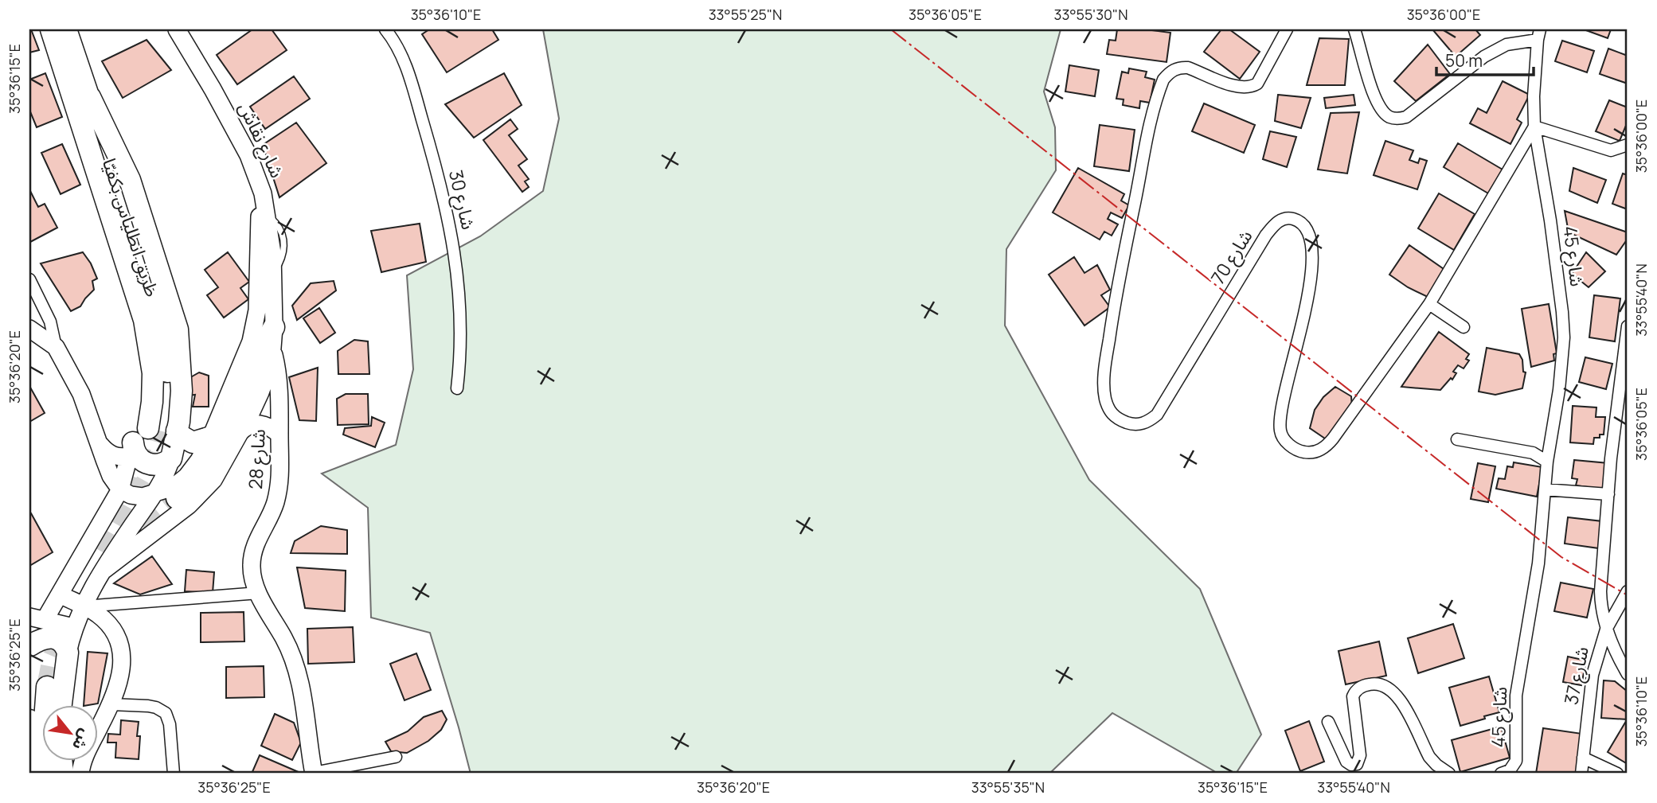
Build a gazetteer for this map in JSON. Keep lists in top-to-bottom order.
{
  "streets": {
    "highway": ["طريق انطلياس بكفيّا"],
    "street": [
      "شارع نقاش",
      "شارع 30",
      "شارع 45",
      "شارع 70",
      "شارع 28",
      "شارع 37"
    ]
  },
  "crossings": [
    ["شارع نقاش", "شارع 28"],
    ["شارع 45", "شارع 70"]
  ],
  "scale_bar": "50 m",
  "north": "bottom right",
  "coordinates": [
    "35°36'10\"E",
    "33°55'25\"N",
    "35°36'05\"E",
    "33°55'30\"N",
    "35°36'00\"E",
    "35°36'15\"E",
    "33°55'40\"N",
    "35°36'20\"E",
    "35°36'25\"E",
    "33°55'35\"N"
  ]
}
